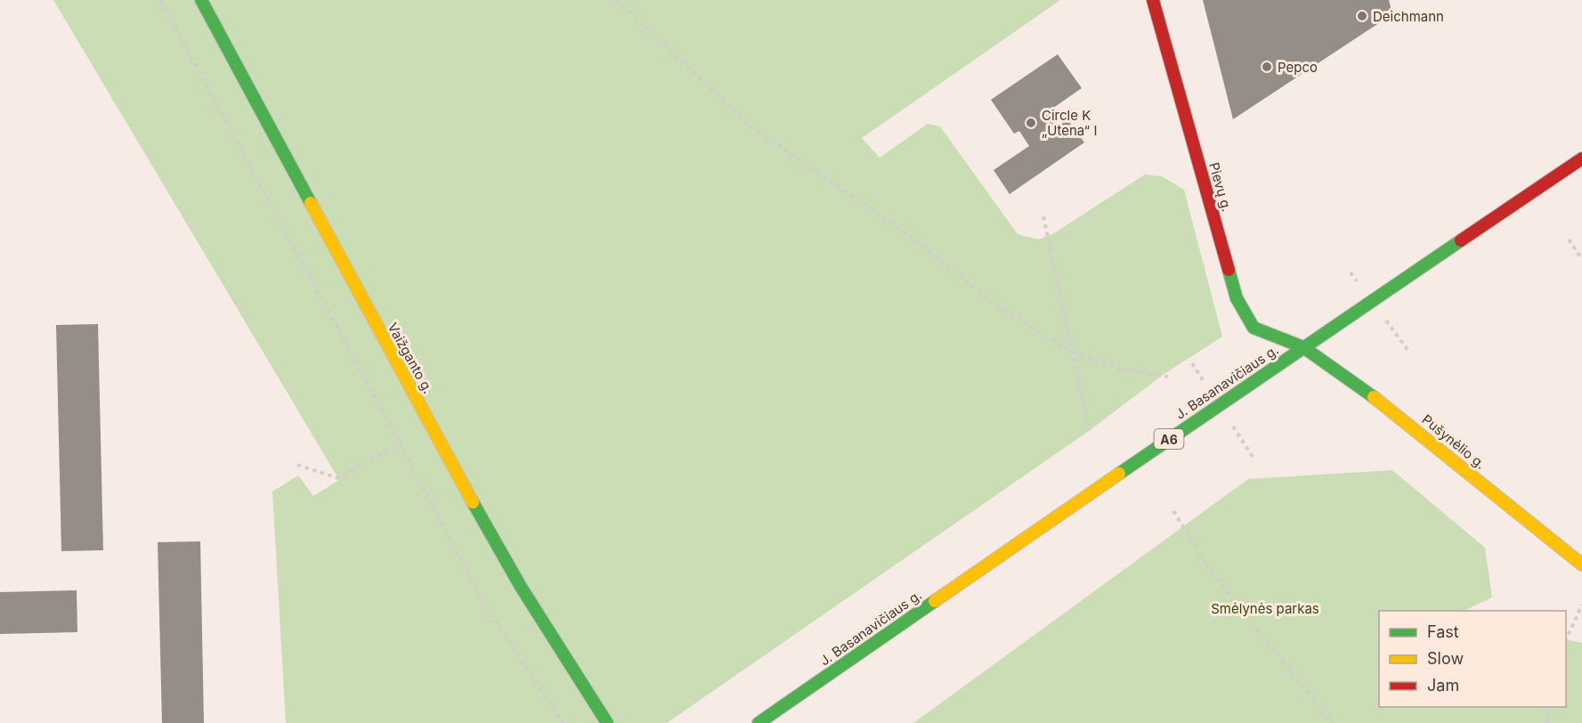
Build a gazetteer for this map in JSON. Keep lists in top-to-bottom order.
{
  "streets": {
    "main road": [
      "Pievų g.",
      "Vaižganto g.",
      "J. Basanavičiaus g.",
      "A6",
      "Pušynėlio g."
    ]
  },
  "crossings": [
    ["Pievų g.", "J. Basanavičiaus g."],
    ["Pievų g.", "Pušynėlio g."],
    ["J. Basanavičiaus g.", "Pušynėlio g."]
  ],
  "parks": ["Smėlynės parkas"],
  "places": ["Deichmann", "Pepco", "Circle K „Utena“ I"],
  "legend": ["Fast", "Slow", "Jam"]
}
